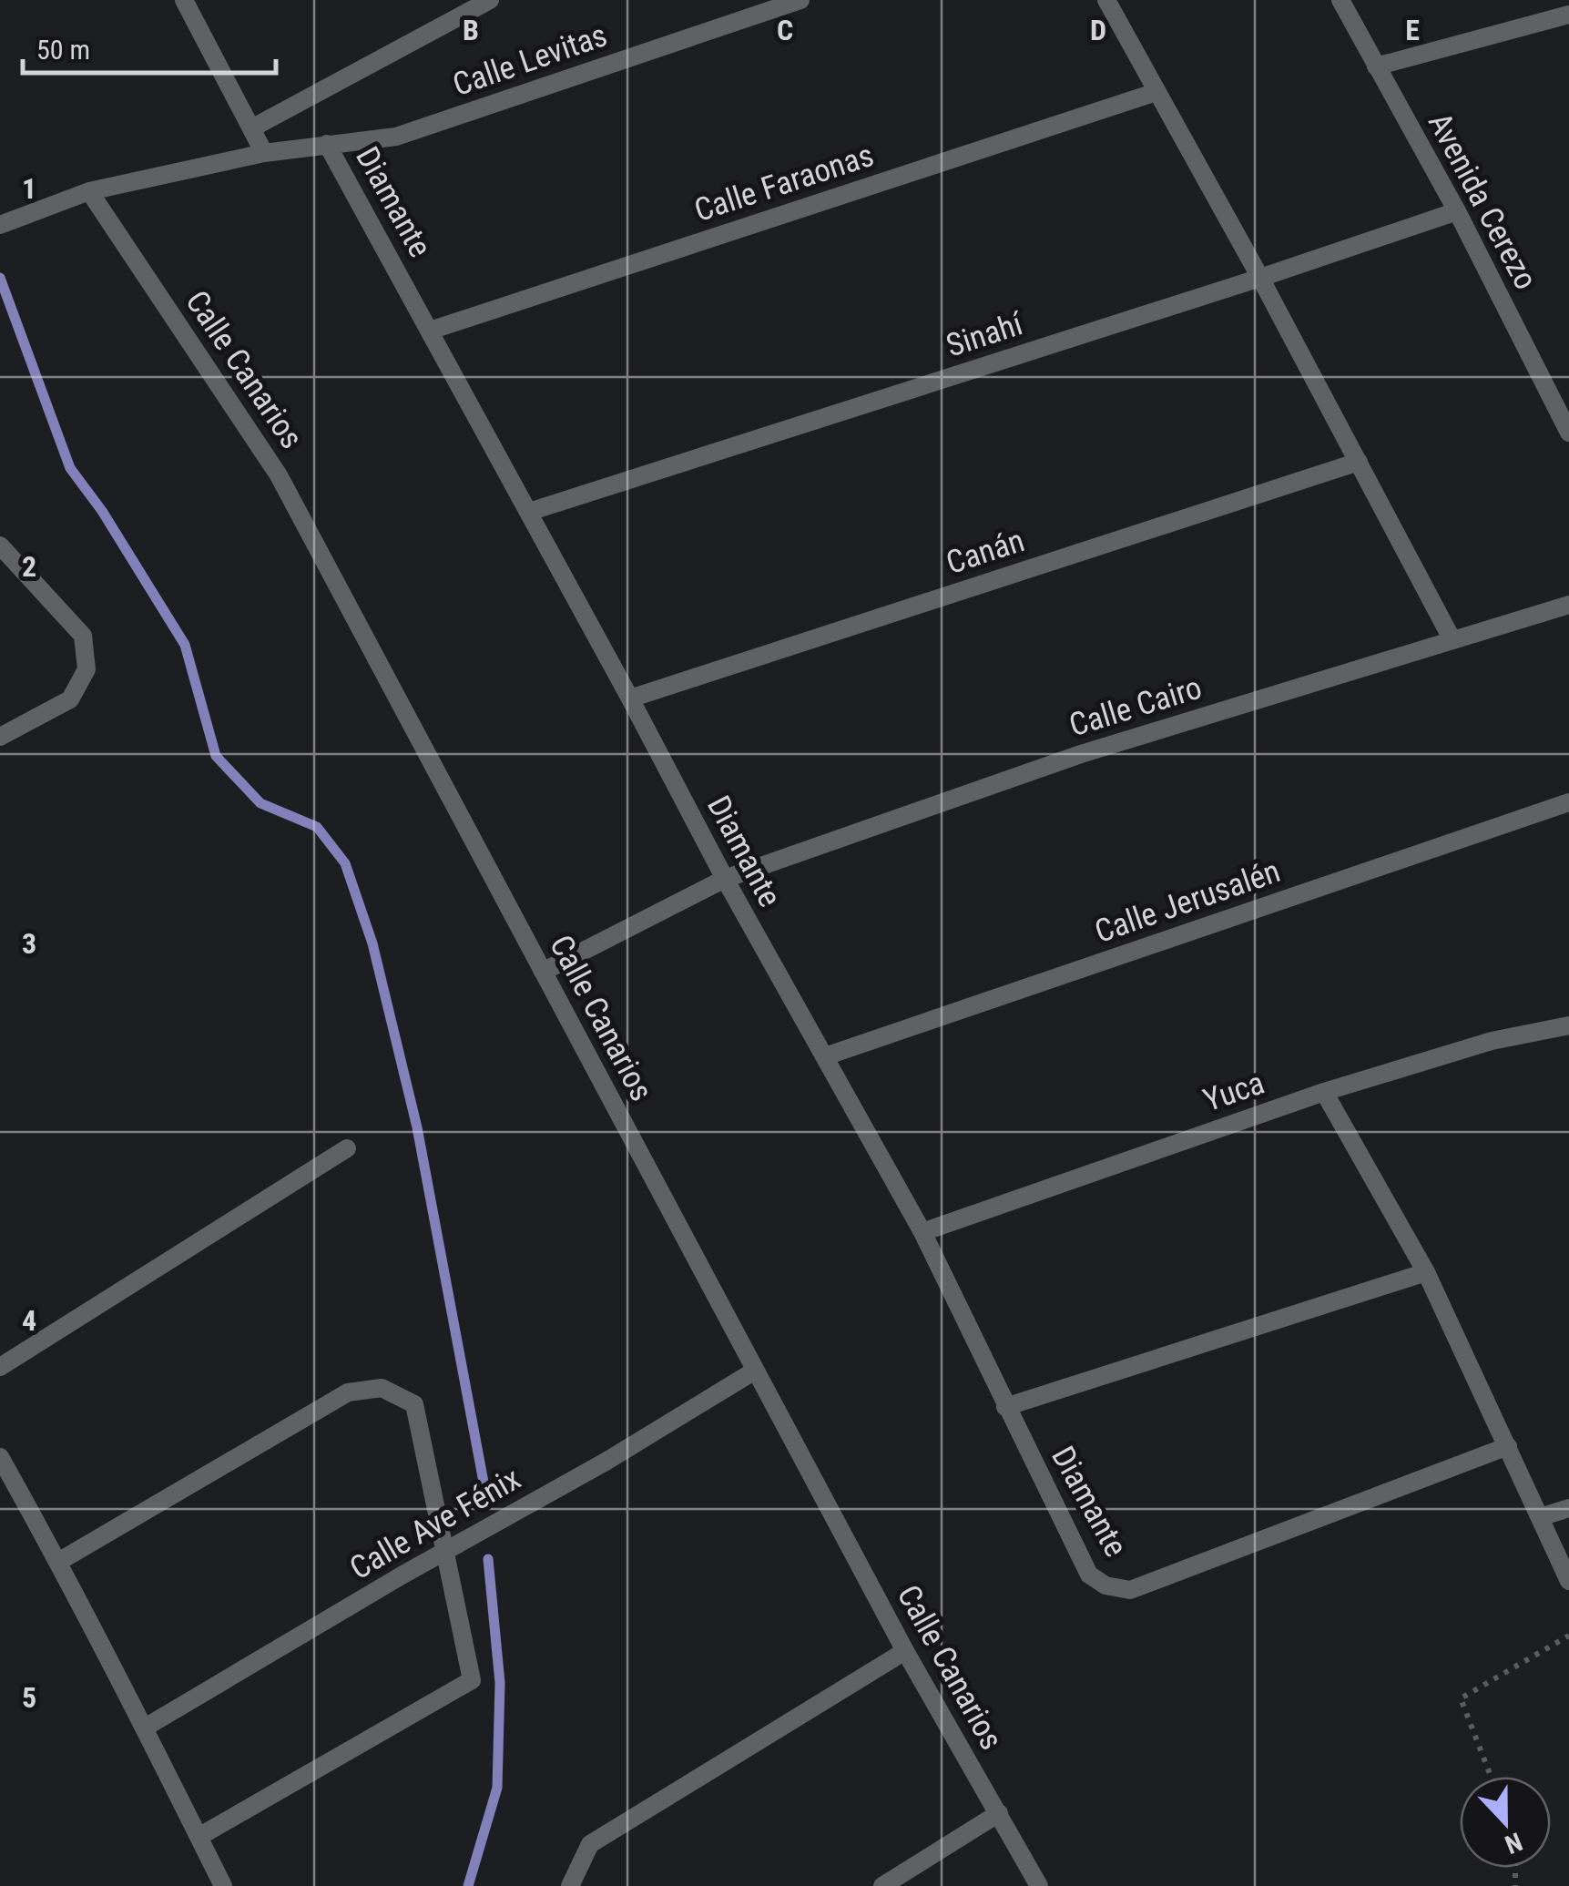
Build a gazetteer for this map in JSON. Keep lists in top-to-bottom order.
{
  "streets": {
    "street": [
      "Calle Levitas",
      "Calle Faraonas",
      "Avenida Cerezo",
      "Diamante",
      "Sinahí",
      "Calle Canarios",
      "Canán",
      "Calle Cairo",
      "Calle Jerusalén",
      "Yuca",
      "Calle Ave Fénix"
    ]
  },
  "crossings": [
    ["Calle Levitas", "Diamante"],
    ["Calle Levitas", "Calle Canarios"],
    ["Calle Faraonas", "Diamante"],
    ["Avenida Cerezo", "Sinahí"],
    ["Diamante", "Sinahí"],
    ["Diamante", "Canán"],
    ["Diamante", "Calle Cairo"],
    ["Diamante", "Calle Jerusalén"],
    ["Diamante", "Yuca"],
    ["Calle Canarios", "Calle Cairo"],
    ["Calle Canarios", "Calle Ave Fénix"]
  ],
  "scale_bar": "50 m",
  "north": "bottom",
  "grid": {
    "columns": [
      "B",
      "C",
      "D",
      "E"
    ],
    "rows": [
      "1",
      "2",
      "3",
      "4",
      "5"
    ]
  }
}
